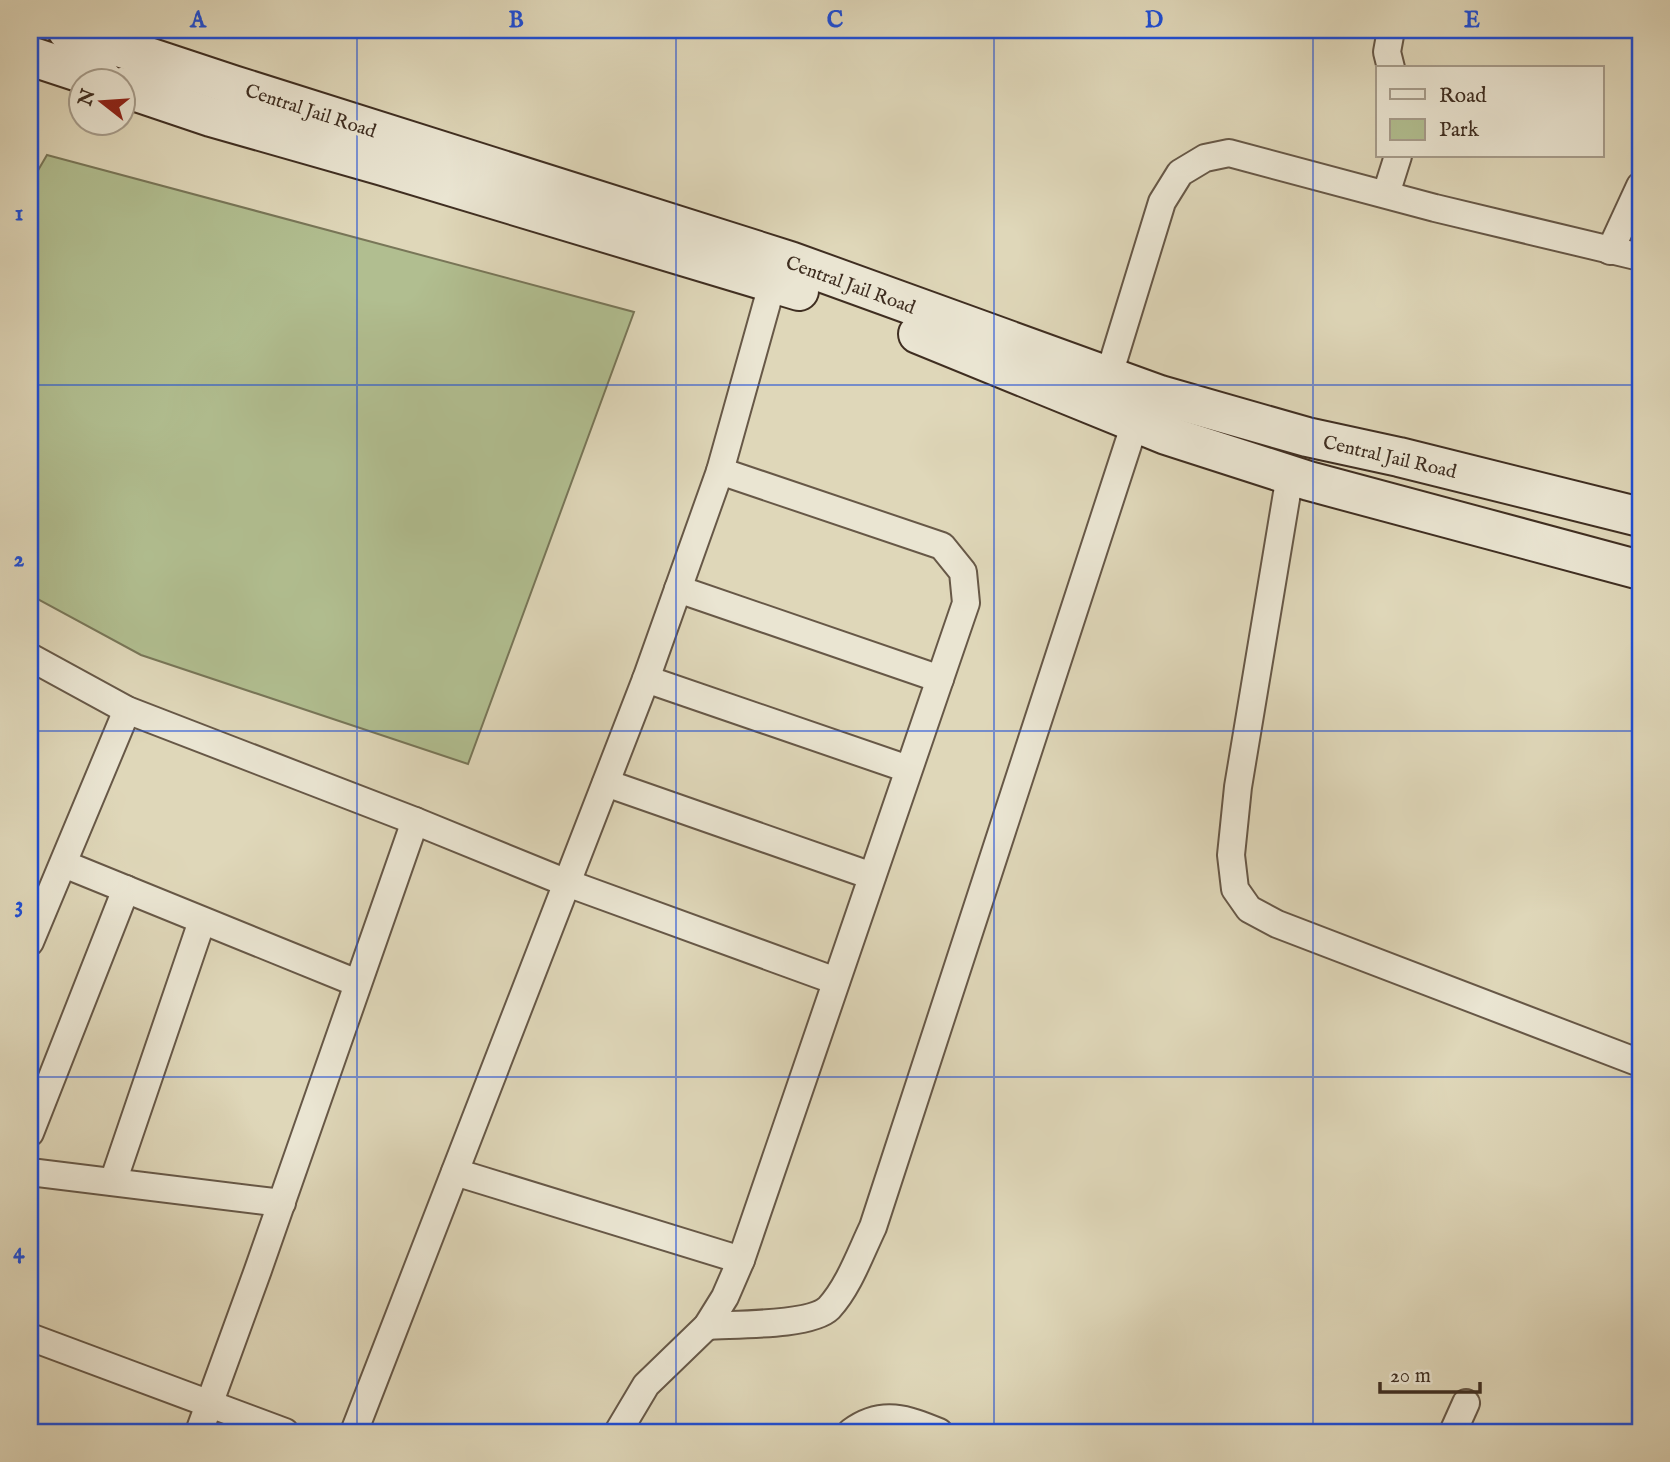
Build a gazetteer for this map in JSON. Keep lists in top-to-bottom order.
{
  "streets": {
    "street": ["Central Jail Road"]
  },
  "legend": ["Road", "Park"],
  "scale_bar": "20 m",
  "north": "left",
  "grid": {
    "columns": [
      "A",
      "B",
      "C",
      "D",
      "E"
    ],
    "rows": [
      "1",
      "2",
      "3",
      "4"
    ]
  }
}
